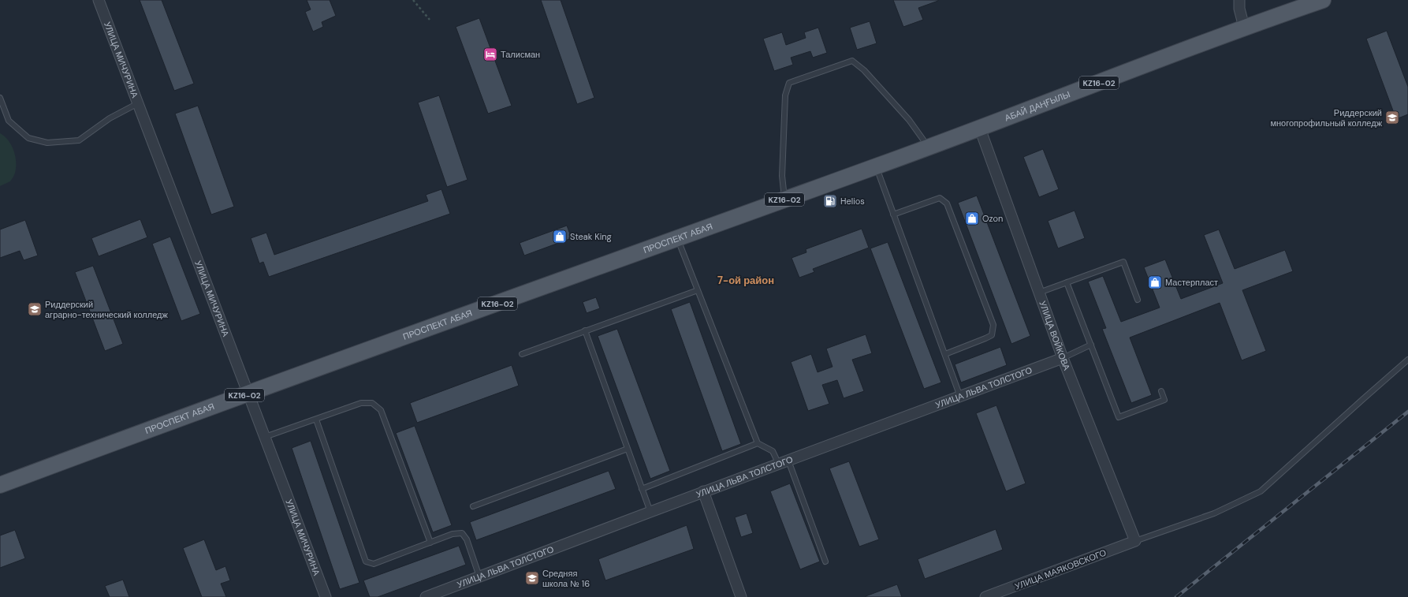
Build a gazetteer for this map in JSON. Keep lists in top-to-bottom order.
{
  "streets": {
    "main road": ["KZ16-02", "АБАЙ ДАҢҒЫЛЫ", "ПРОСПЕКТ АБАЯ"],
    "street": [
      "УЛИЦА МИЧУРИНА",
      "УЛИЦА ВОЙКОВА",
      "УЛИЦА ЛЬВА ТОЛСТОГО",
      "УЛИЦА МАЯКОВСКОГО"
    ]
  },
  "crossings": [
    ["УЛИЦА МИЧУРИНА", "ПРОСПЕКТ АБАЯ"],
    ["АБАЙ ДАҢҒЫЛЫ", "ПРОСПЕКТ АБАЯ"],
    ["АБАЙ ДАҢҒЫЛЫ", "УЛИЦА ВОЙКОВА"],
    ["УЛИЦА ВОЙКОВА", "УЛИЦА ЛЬВА ТОЛСТОГО"],
    ["УЛИЦА ВОЙКОВА", "УЛИЦА МАЯКОВСКОГО"]
  ],
  "districts": ["7-ой район"],
  "places": {
    "hotel": ["Талисман"],
    "school or university": ["Риддерский многопрофильный колледж", "Риддерский аграрно-технический колледж", "Средняя школа № 16"],
    "fuel station": ["Helios"],
    "shop": ["Ozon", "Steak King", "Мастерпласт"]
  }
}
